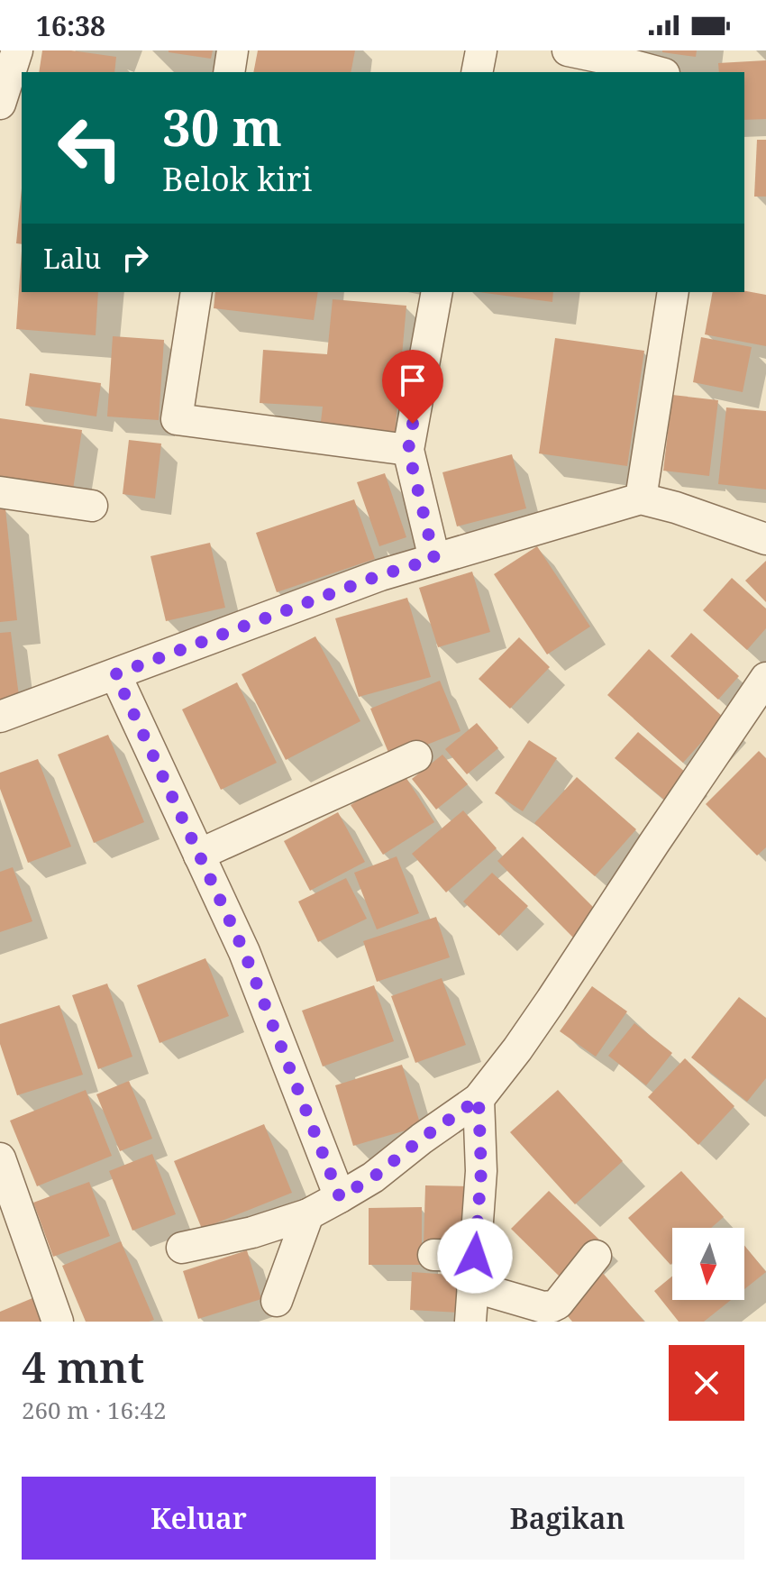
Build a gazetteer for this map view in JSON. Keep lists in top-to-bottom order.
{
  "north": "bottom",
  "page": {
    "status": "16:38",
    "turn": ["30 m", "Belok kiri"],
    "then": "Lalu",
    "heading": ["4 mnt", "260 m · 16:42"],
    "buttons": ["Keluar", "Bagikan"]
  }
}
